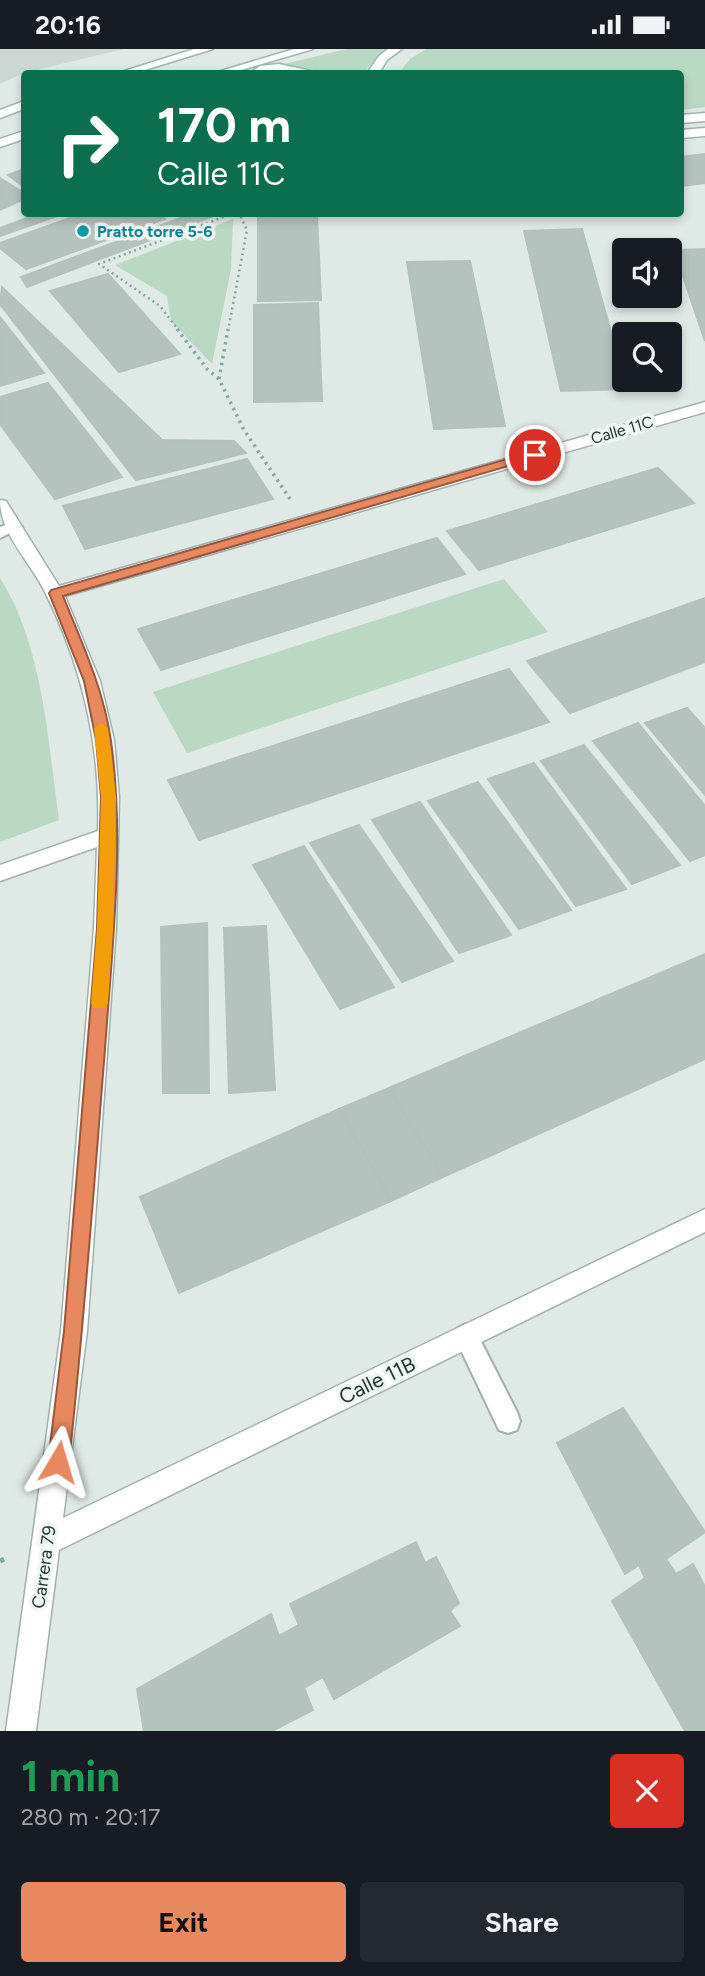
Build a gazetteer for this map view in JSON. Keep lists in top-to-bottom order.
{
  "streets": {
    "street": ["Calle 11C", "Calle 11B", "Carrera 79"]
  },
  "crossings": [
    ["Calle 11C", "Carrera 79"],
    ["Calle 11B", "Carrera 79"]
  ],
  "places": ["Pratto torre 5-6"],
  "page": {
    "status": "20:16",
    "turn": ["170 m", "Calle 11C"],
    "heading": ["1 min", "280 m · 20:17"],
    "buttons": ["Exit", "Share"]
  }
}
